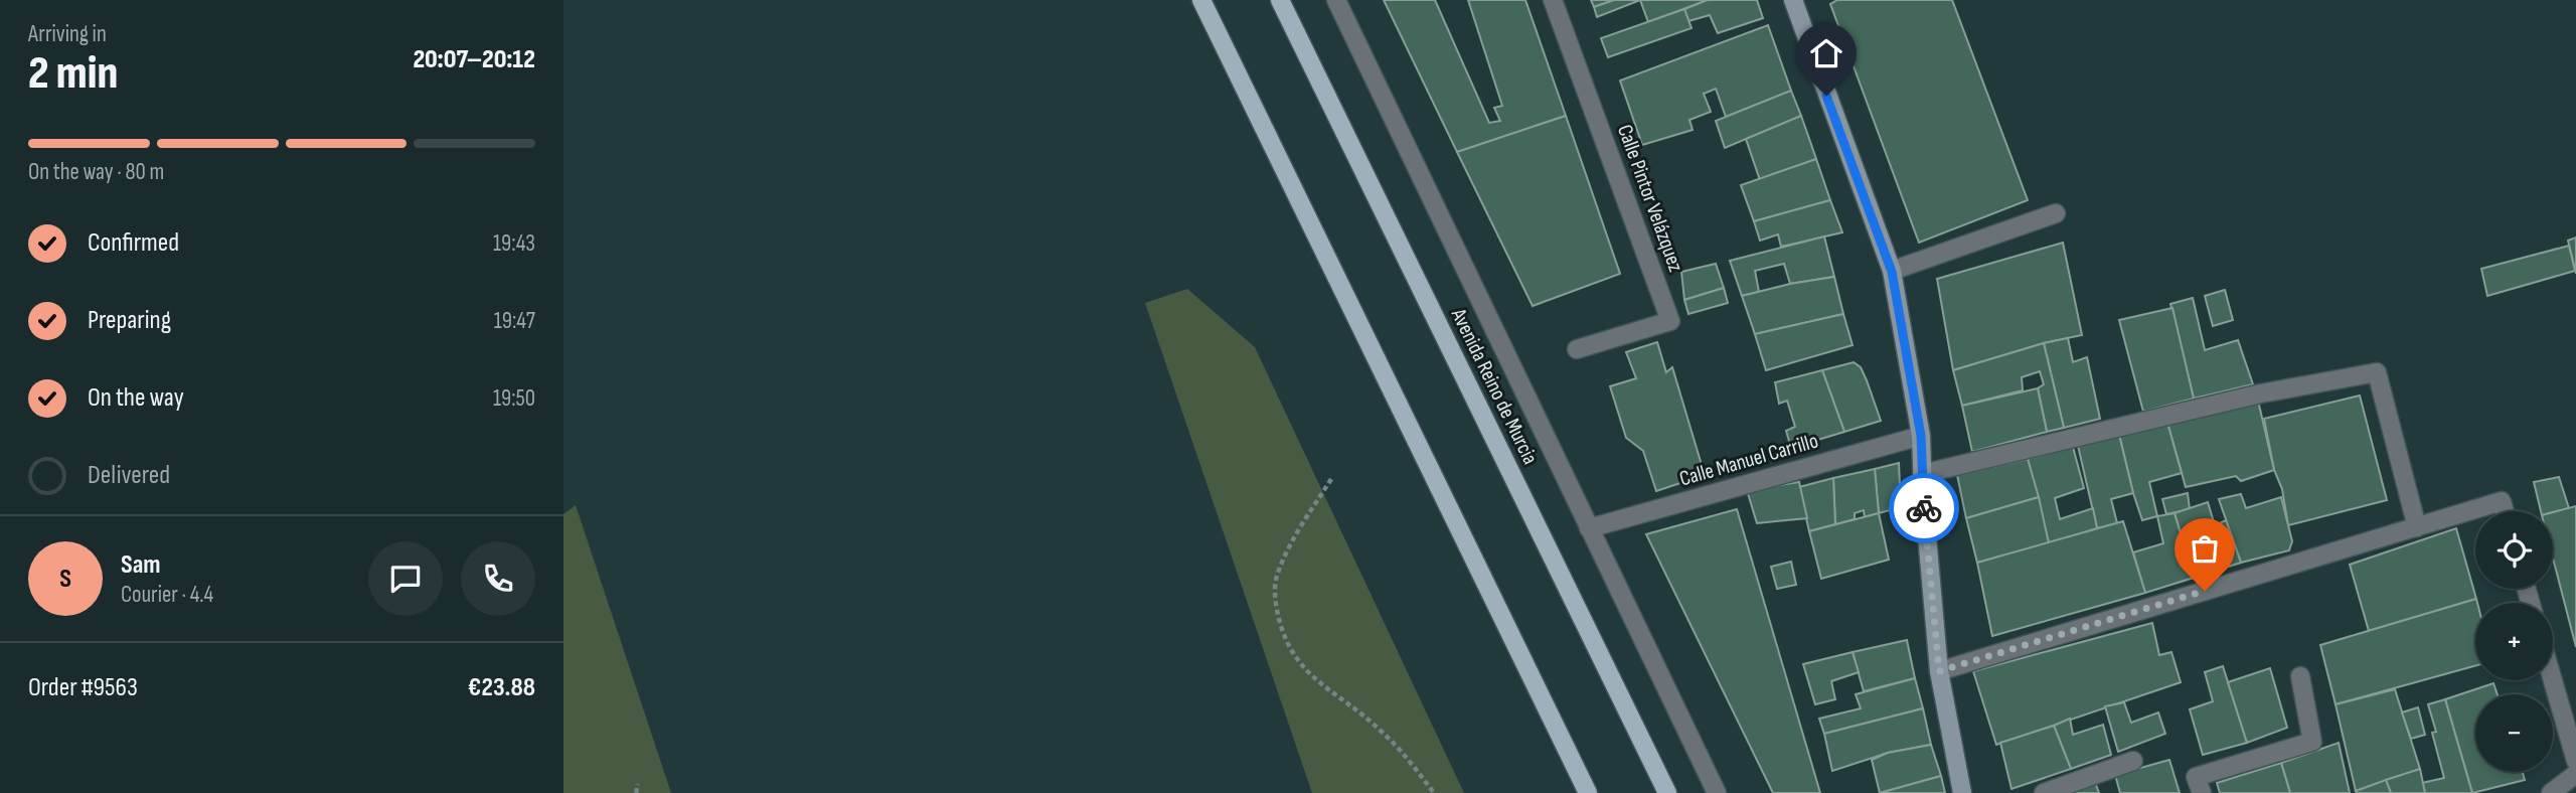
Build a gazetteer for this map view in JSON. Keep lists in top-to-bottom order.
{
  "streets": {
    "main road": ["Avenida Reino de Murcia"],
    "street": ["Calle Pintor Velázquez", "Calle Manuel Carrillo"]
  },
  "page": {
    "heading": ["2 min", "Arriving in", "20:07–20:12"],
    "panel": [
      "Sam",
      "Courier · 4.4",
      "Order #9563",
      "€23.88"
    ],
    "bar": "On the way · 80 m",
    "list": [
      ["Confirmed", "19:43"],
      ["Preparing", "19:47"],
      ["On the way", "19:50"],
      "Delivered"
    ],
    "map_buttons": ["+", "−"],
    "round": "S"
  }
}
